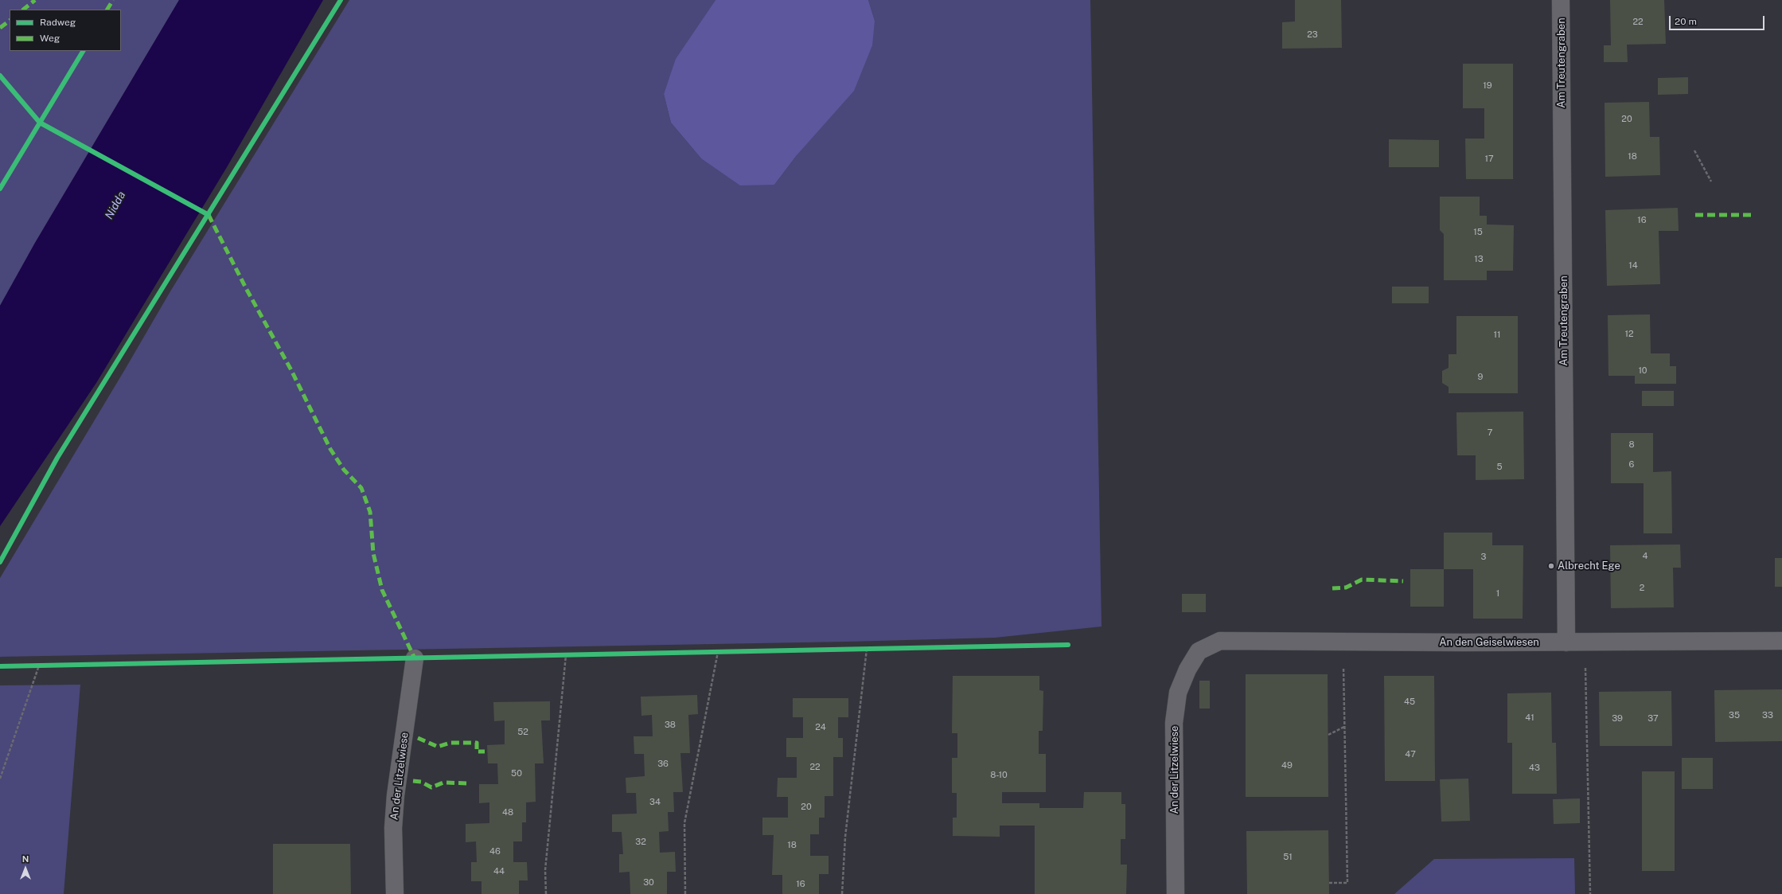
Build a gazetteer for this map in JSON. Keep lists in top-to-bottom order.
{
  "streets": {
    "street": ["Am Treutengraben", "An den Geiselwiesen", "An der Litzelwiese"]
  },
  "crossings": [
    ["Am Treutengraben", "An den Geiselwiesen"],
    ["An den Geiselwiesen", "An der Litzelwiese"]
  ],
  "water": ["Nidda"],
  "places": ["Albrecht Ege"],
  "house_numbers": [
    "22",
    "23",
    "19",
    "20",
    "18",
    "17",
    "16",
    "15",
    "13",
    "14",
    "12",
    "11",
    "10",
    "9",
    "7",
    "8",
    "6",
    "5",
    "4",
    "3",
    "2",
    "1",
    "45",
    "35",
    "33",
    "41",
    "39",
    "37",
    "38",
    "24",
    "52",
    "47",
    "36",
    "49",
    "22",
    "43",
    "50",
    "8-10",
    "34",
    "20",
    "48",
    "32",
    "18",
    "46",
    "51",
    "44",
    "30",
    "16"
  ],
  "legend": ["Radweg", "Weg"],
  "scale_bar": "20 m",
  "north": "top"
}
